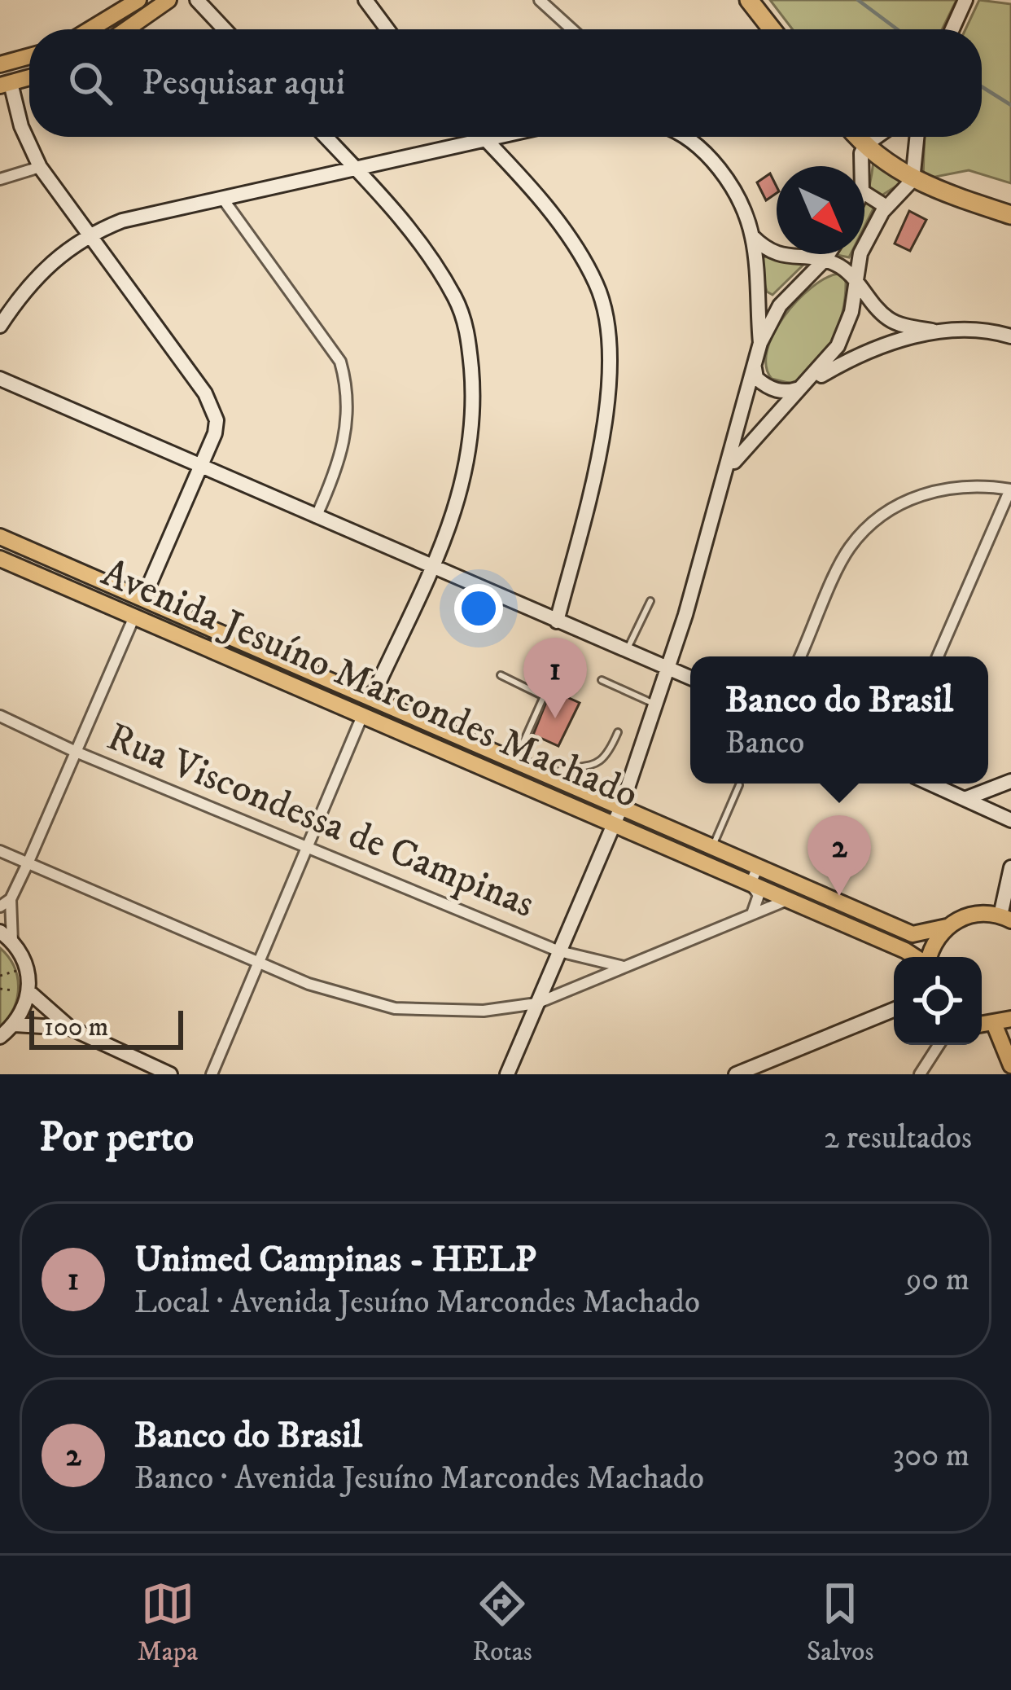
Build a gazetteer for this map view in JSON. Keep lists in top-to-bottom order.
{
  "streets": {
    "main road": ["Avenida Jesuíno Marcondes Machado"],
    "street": ["Rua Viscondessa de Campinas"]
  },
  "scale_bar": "100 m",
  "north": "bottom right",
  "page": {
    "search": "Pesquisar aqui",
    "pins": ["1", "2"],
    "popup": ["Banco do Brasil", "Banco"],
    "scale": "100 m",
    "heading": ["Por perto", "2 resultados"],
    "list": [
      {
        "mark": "1",
        "name": "Unimed Campinas - HELP",
        "note": "Local · Avenida Jesuíno Marcondes Machado",
        "value": "90 m"
      },
      {
        "mark": "2",
        "name": "Banco do Brasil",
        "note": "Banco · Avenida Jesuíno Marcondes Machado",
        "value": "300 m"
      }
    ],
    "nav": ["Mapa", "Rotas", "Salvos"]
  }
}
